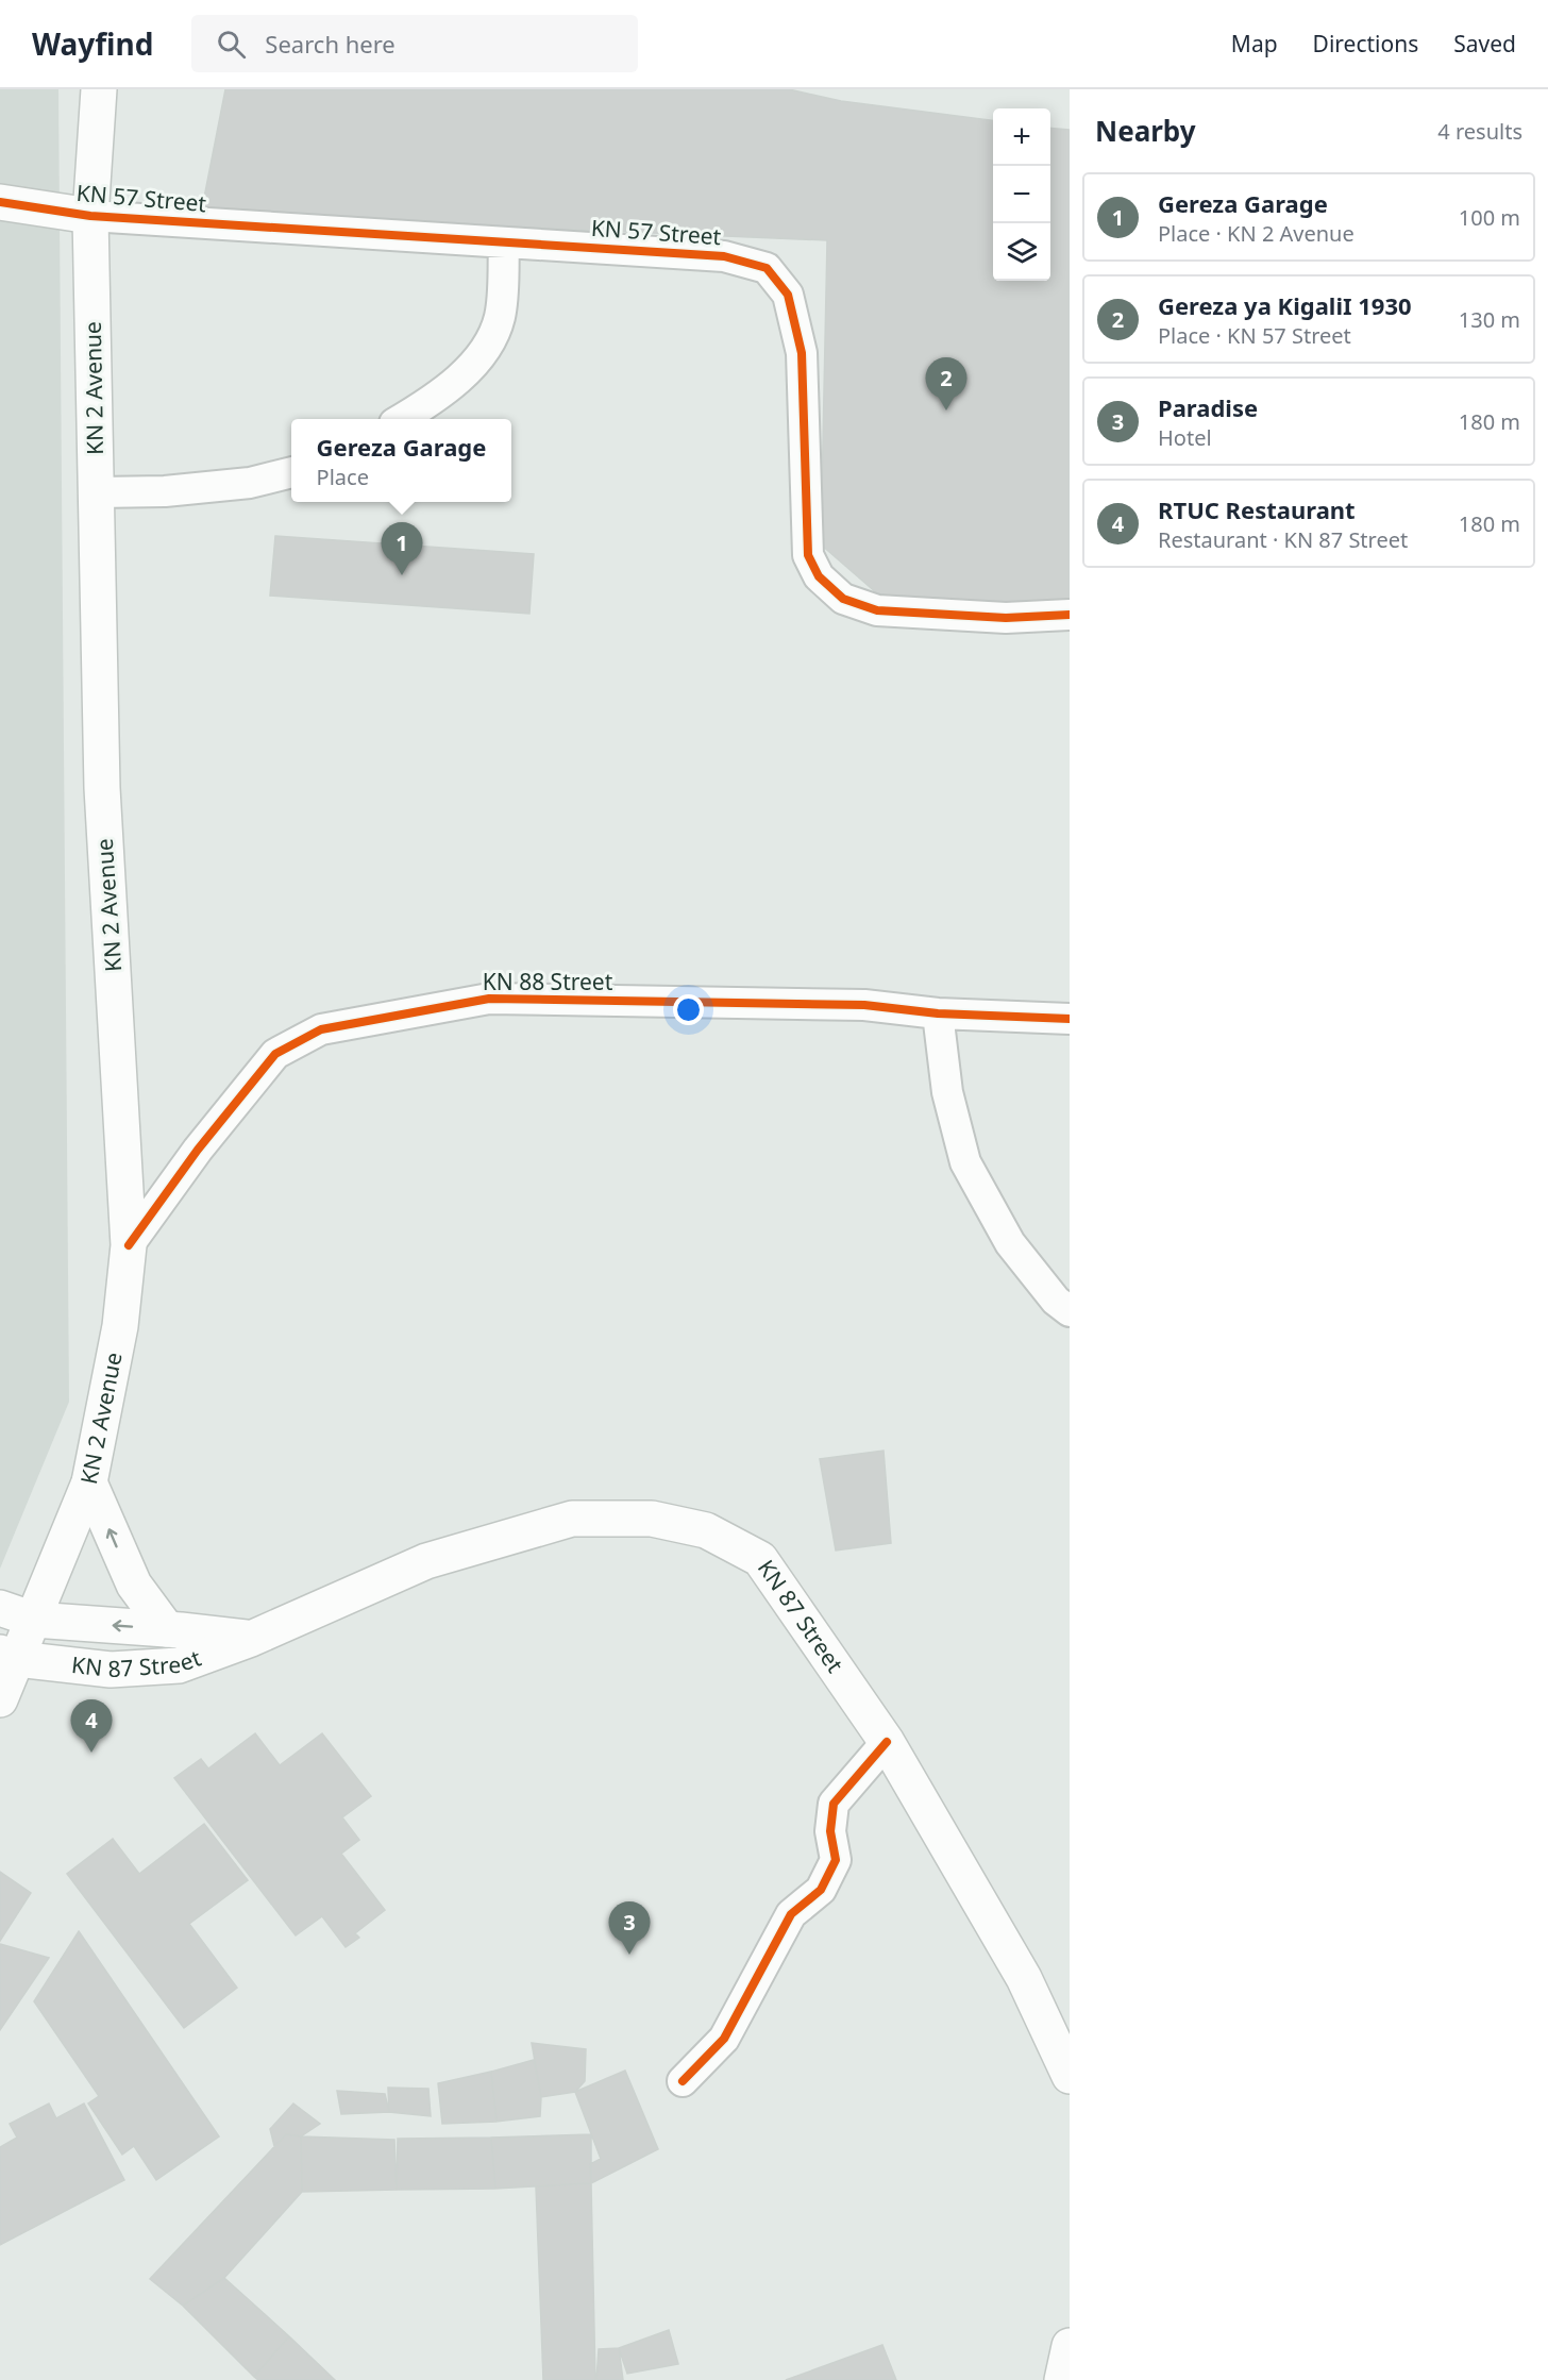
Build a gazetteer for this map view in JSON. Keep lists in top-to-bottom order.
{
  "streets": {
    "main road": ["KN 57 Street", "KN 2 Avenue", "KN 87 Street"],
    "street": ["KN 88 Street"]
  },
  "crossings": [
    ["KN 57 Street", "KN 2 Avenue"],
    ["KN 2 Avenue", "KN 88 Street"],
    ["KN 2 Avenue", "KN 87 Street"]
  ],
  "page": {
    "header": "Wayfind",
    "search": "Search here",
    "nav": ["Map", "Directions", "Saved"],
    "heading": ["Nearby", "4 results"],
    "map_buttons": ["+", "−"],
    "list": [
      {
        "mark": "1",
        "name": "Gereza Garage",
        "note": "Place · KN 2 Avenue",
        "value": "100 m"
      },
      {
        "mark": "2",
        "name": "Gereza ya KigaliI 1930",
        "note": "Place · KN 57 Street",
        "value": "130 m"
      },
      {
        "mark": "3",
        "name": "Paradise",
        "note": "Hotel",
        "value": "180 m"
      },
      {
        "mark": "4",
        "name": "RTUC Restaurant",
        "note": "Restaurant · KN 87 Street",
        "value": "180 m"
      }
    ],
    "pins": [
      "2",
      "1",
      "4",
      "3"
    ],
    "popup": ["Gereza Garage", "Place"]
  }
}
